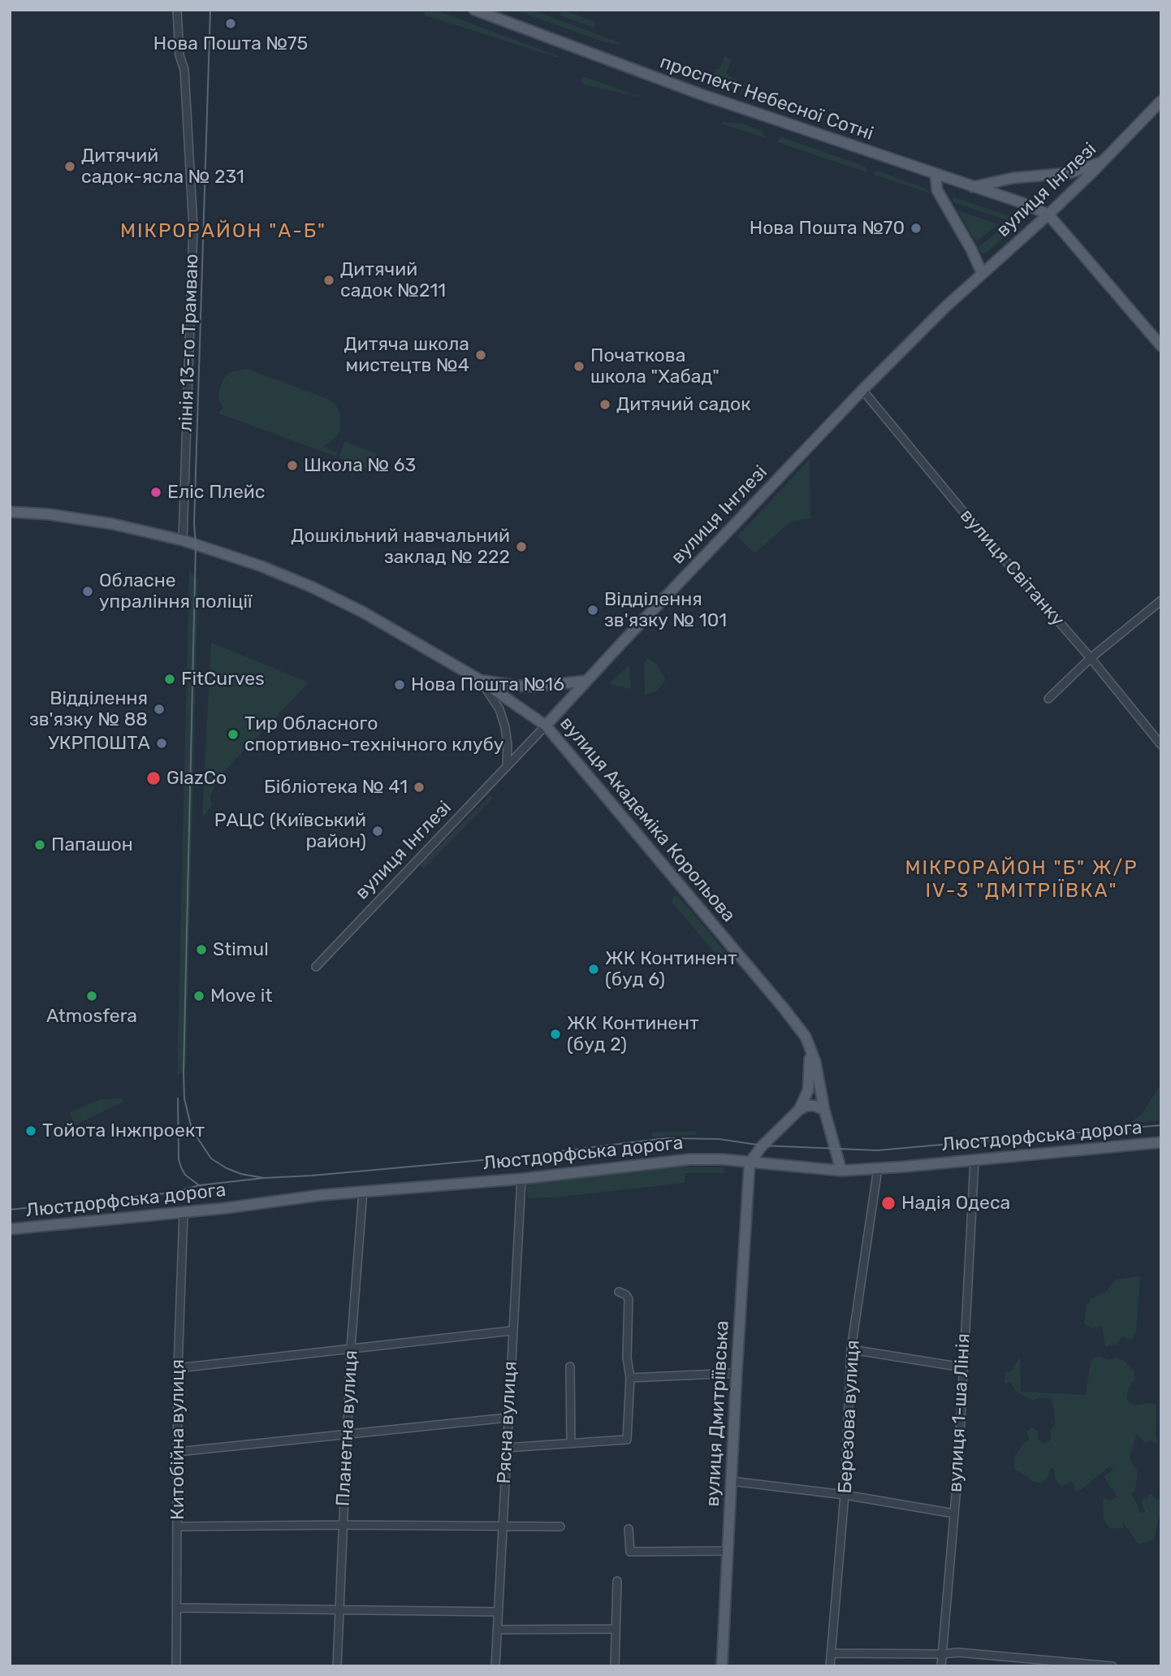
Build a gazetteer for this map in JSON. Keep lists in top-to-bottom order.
{
  "streets": {
    "main road": [
      "проспект Небесної Сотні",
      "вулиця Інглезі",
      "вулиця Академіка Корольова",
      "Люстдорфська дорога",
      "вулиця Дмитріївська"
    ],
    "street": [
      "лінія 13-го Трамваю",
      "вулиця Світанку",
      "вулиця 1-ша Лінія",
      "Березова вулиця",
      "Рясна вулиця",
      "Планетна вулиця",
      "Китобійна вулиця"
    ]
  },
  "crossings": [
    ["проспект Небесної Сотні", "вулиця Інглезі"],
    ["вулиця Інглезі", "вулиця Світанку"],
    ["вулиця Інглезі", "вулиця Академіка Корольова"],
    ["лінія 13-го Трамваю", "вулиця Академіка Корольова"],
    ["Люстдорфська дорога", "вулиця 1-ша Лінія"],
    ["Люстдорфська дорога", "вулиця Дмитріївська"],
    ["Люстдорфська дорога", "Березова вулиця"],
    ["Люстдорфська дорога", "Рясна вулиця"],
    ["Люстдорфська дорога", "Планетна вулиця"],
    ["Люстдорфська дорога", "Китобійна вулиця"]
  ],
  "districts": ["МІКРОРАЙОН \"А-Б\"", "МІКРОРАЙОН \"Б\" Ж/Р IV-3 \"ДМІТРІЇВКА\""],
  "places": [
    "Нова Пошта №75",
    "Дитячий садок-ясла № 231",
    "Нова Пошта №70",
    "Дитячий садок №211",
    "Дитяча школа мистецтв №4",
    "Початкова школа \"Хабад\"",
    "Дитячий садок",
    "Школа № 63",
    "Еліс Плейс",
    "Дошкільний навчальний заклад № 222",
    "Обласне упраління поліції",
    "Відділення зв'язку № 101",
    "FitCurves",
    "Нова Пошта №16",
    "Відділення зв'язку № 88",
    "Тир Обласного спортивно-технічного клубу",
    "УКРПОШТА",
    "GlazCo",
    "Бібліотека № 41",
    "РАЦС (Київський район)",
    "Папашон",
    "Stimul",
    "ЖК Континент (буд 6)",
    "Atmosfera",
    "Move it",
    "ЖК Континент (буд 2)",
    "Тойота Інжпроект",
    "Надія Одеса"
  ]
}
